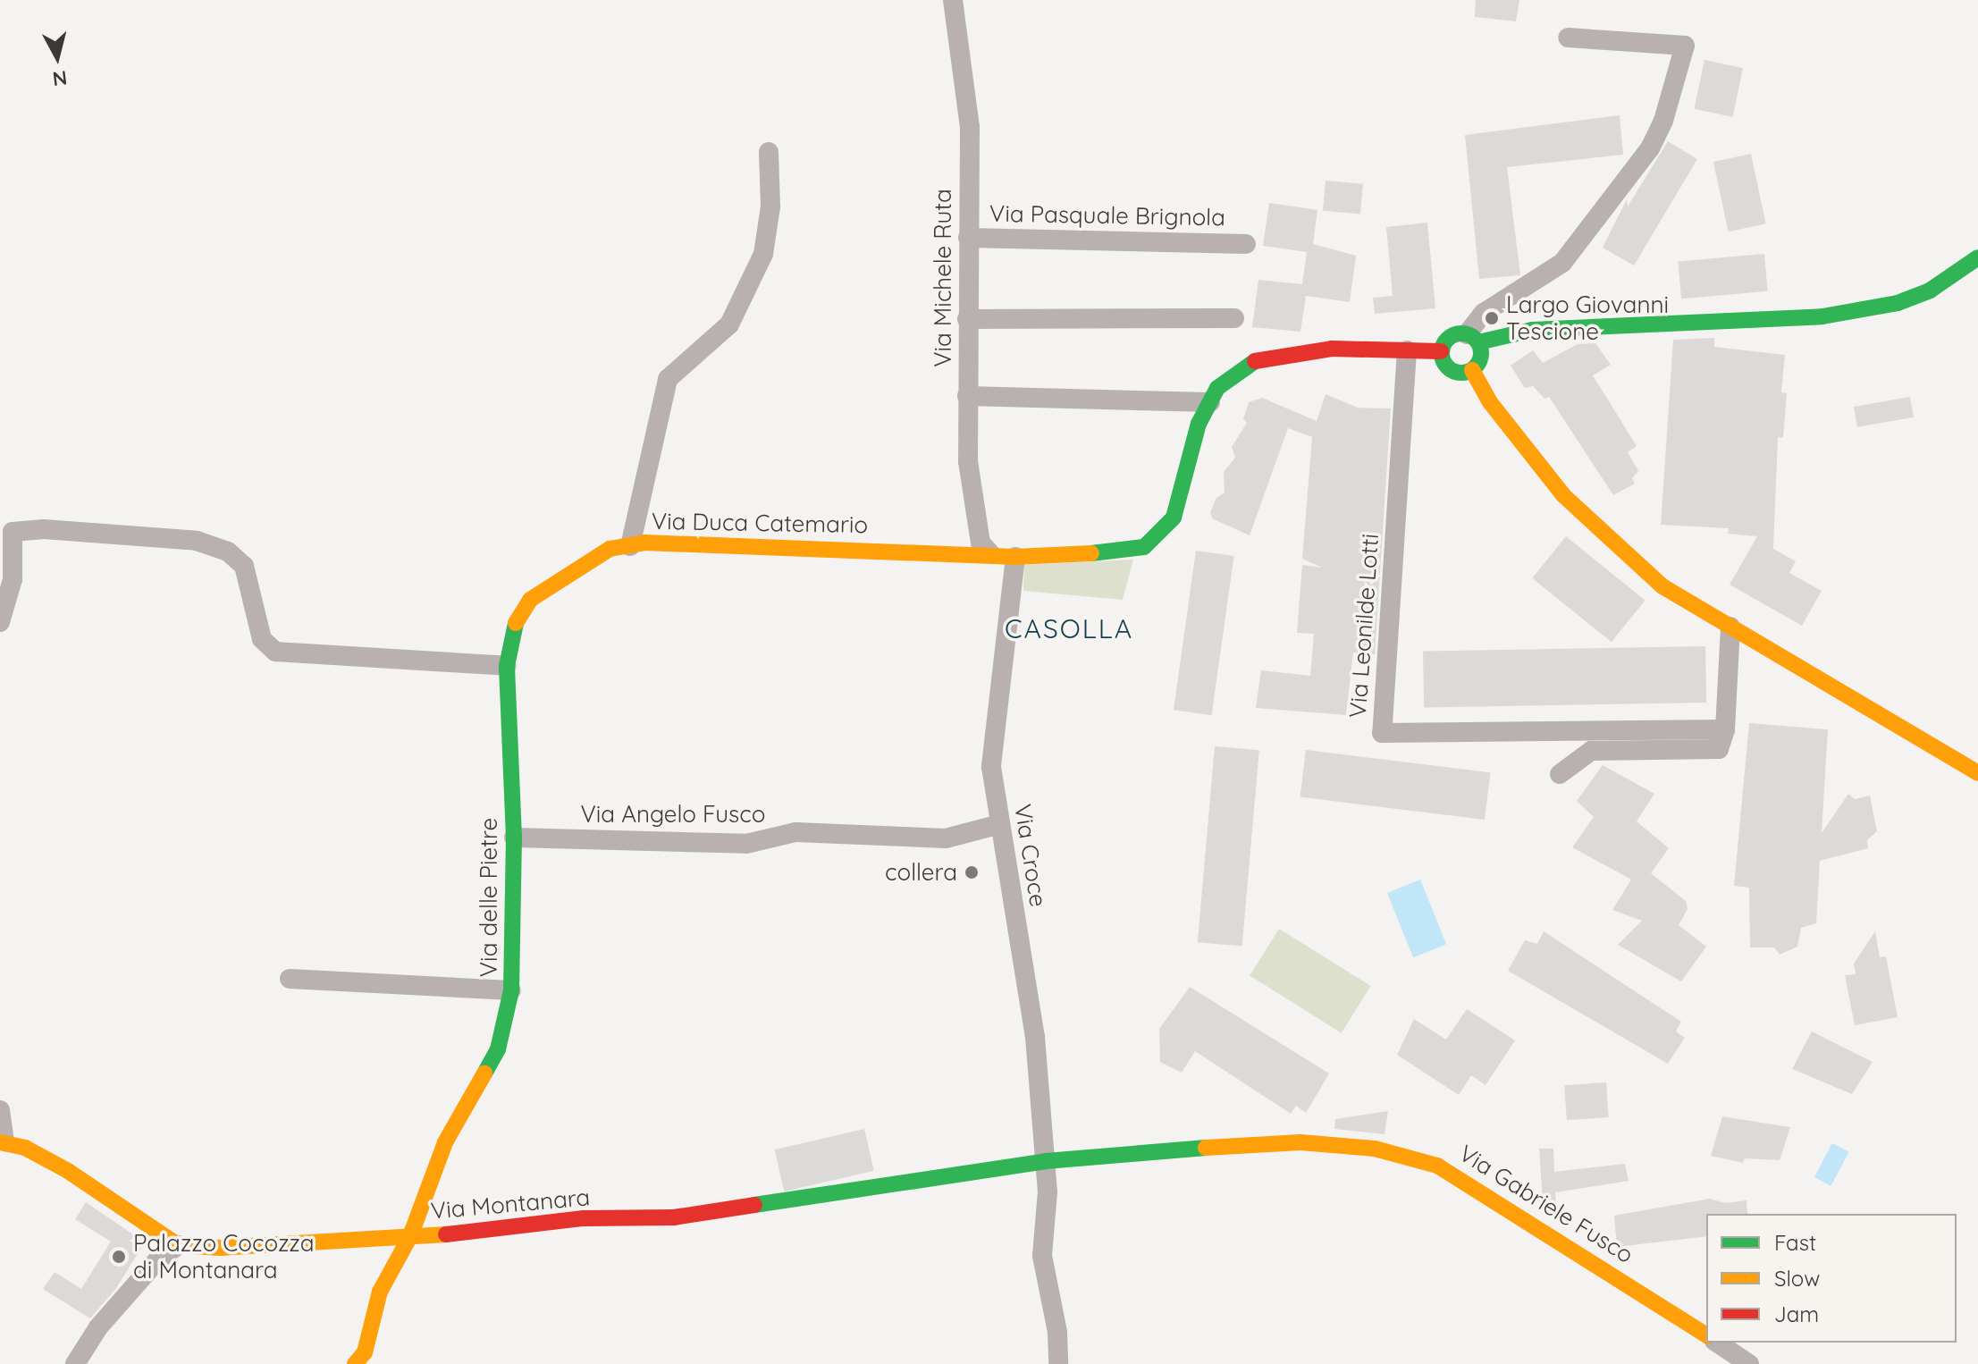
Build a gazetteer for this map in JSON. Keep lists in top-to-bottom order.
{
  "streets": {
    "street": [
      "Via Pasquale Brignola",
      "Via Michele Ruta",
      "Via Duca Catemario",
      "Via Leonilde Lotti",
      "Via Angelo Fusco",
      "Via Croce",
      "Via delle Pietre",
      "Via Montanara",
      "Via Gabriele Fusco"
    ]
  },
  "crossings": [
    ["Via Pasquale Brignola", "Via Michele Ruta"],
    ["Via Michele Ruta", "Via Duca Catemario"],
    ["Via Duca Catemario", "Via Leonilde Lotti"],
    ["Via Duca Catemario", "Via Croce"],
    ["Via Duca Catemario", "Via delle Pietre"],
    ["Via Angelo Fusco", "Via Croce"],
    ["Via Angelo Fusco", "Via delle Pietre"],
    ["Via Croce", "Via Montanara"],
    ["Via Croce", "Via Gabriele Fusco"],
    ["Via delle Pietre", "Via Montanara"],
    ["Via Montanara", "Via Gabriele Fusco"]
  ],
  "districts": ["CASOLLA"],
  "places": ["Largo Giovanni Tescione", "collera", "Palazzo Cocozza di Montanara"],
  "legend": ["Fast", "Slow", "Jam"],
  "north": "bottom"
}
